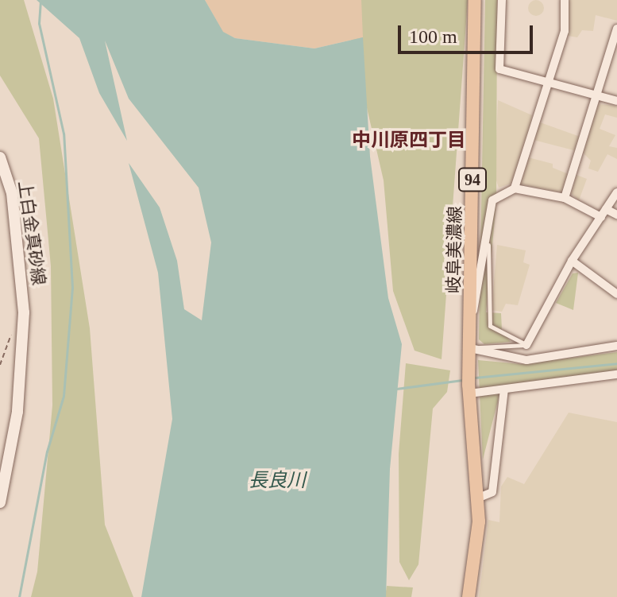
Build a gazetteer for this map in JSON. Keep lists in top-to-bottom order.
{
  "streets": {
    "main road": ["94", "上白金真砂線", "岐阜美濃線"]
  },
  "crossings": [
    ["94", "岐阜美濃線"]
  ],
  "districts": ["中川原四丁目"],
  "water": ["長良川"],
  "scale_bar": "100 m"
}
